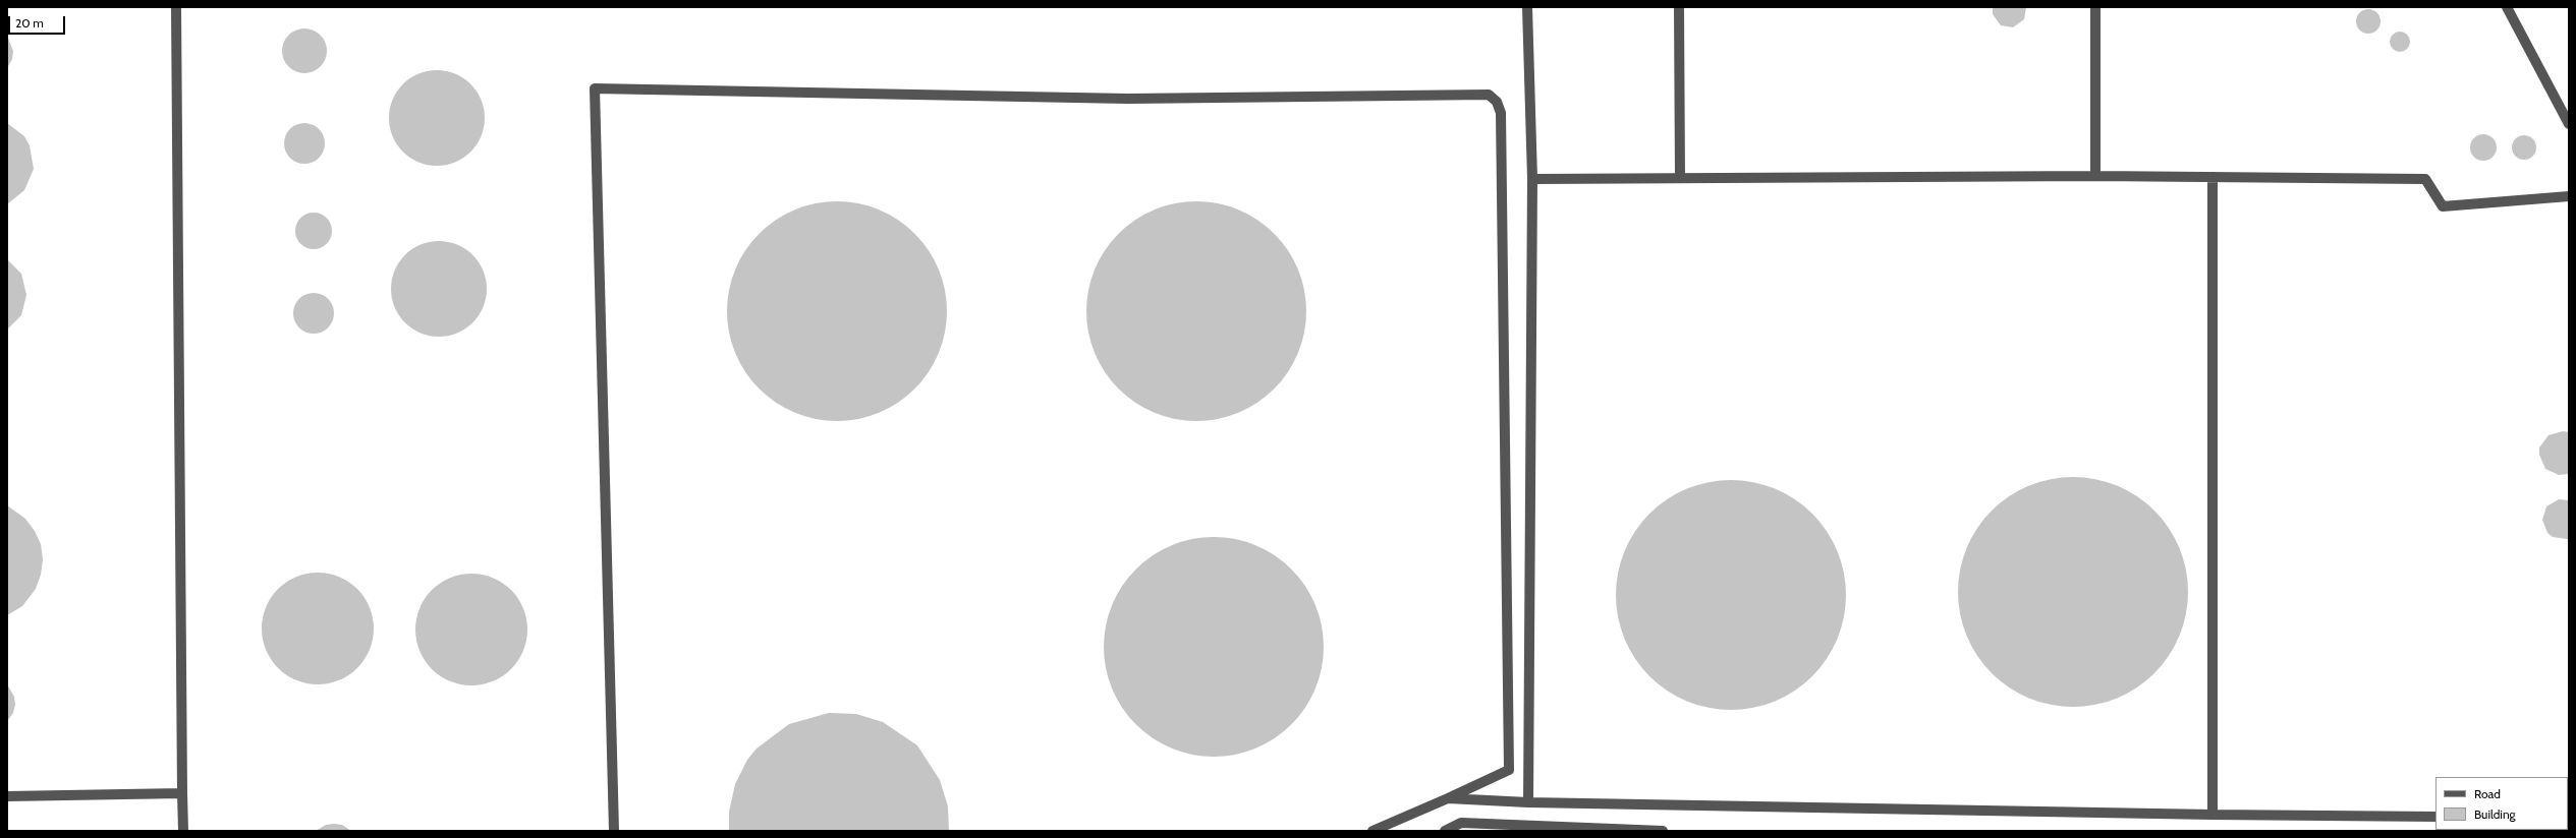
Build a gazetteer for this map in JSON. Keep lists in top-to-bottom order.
{
  "legend": ["Road", "Building"],
  "scale_bar": "20 m"
}
